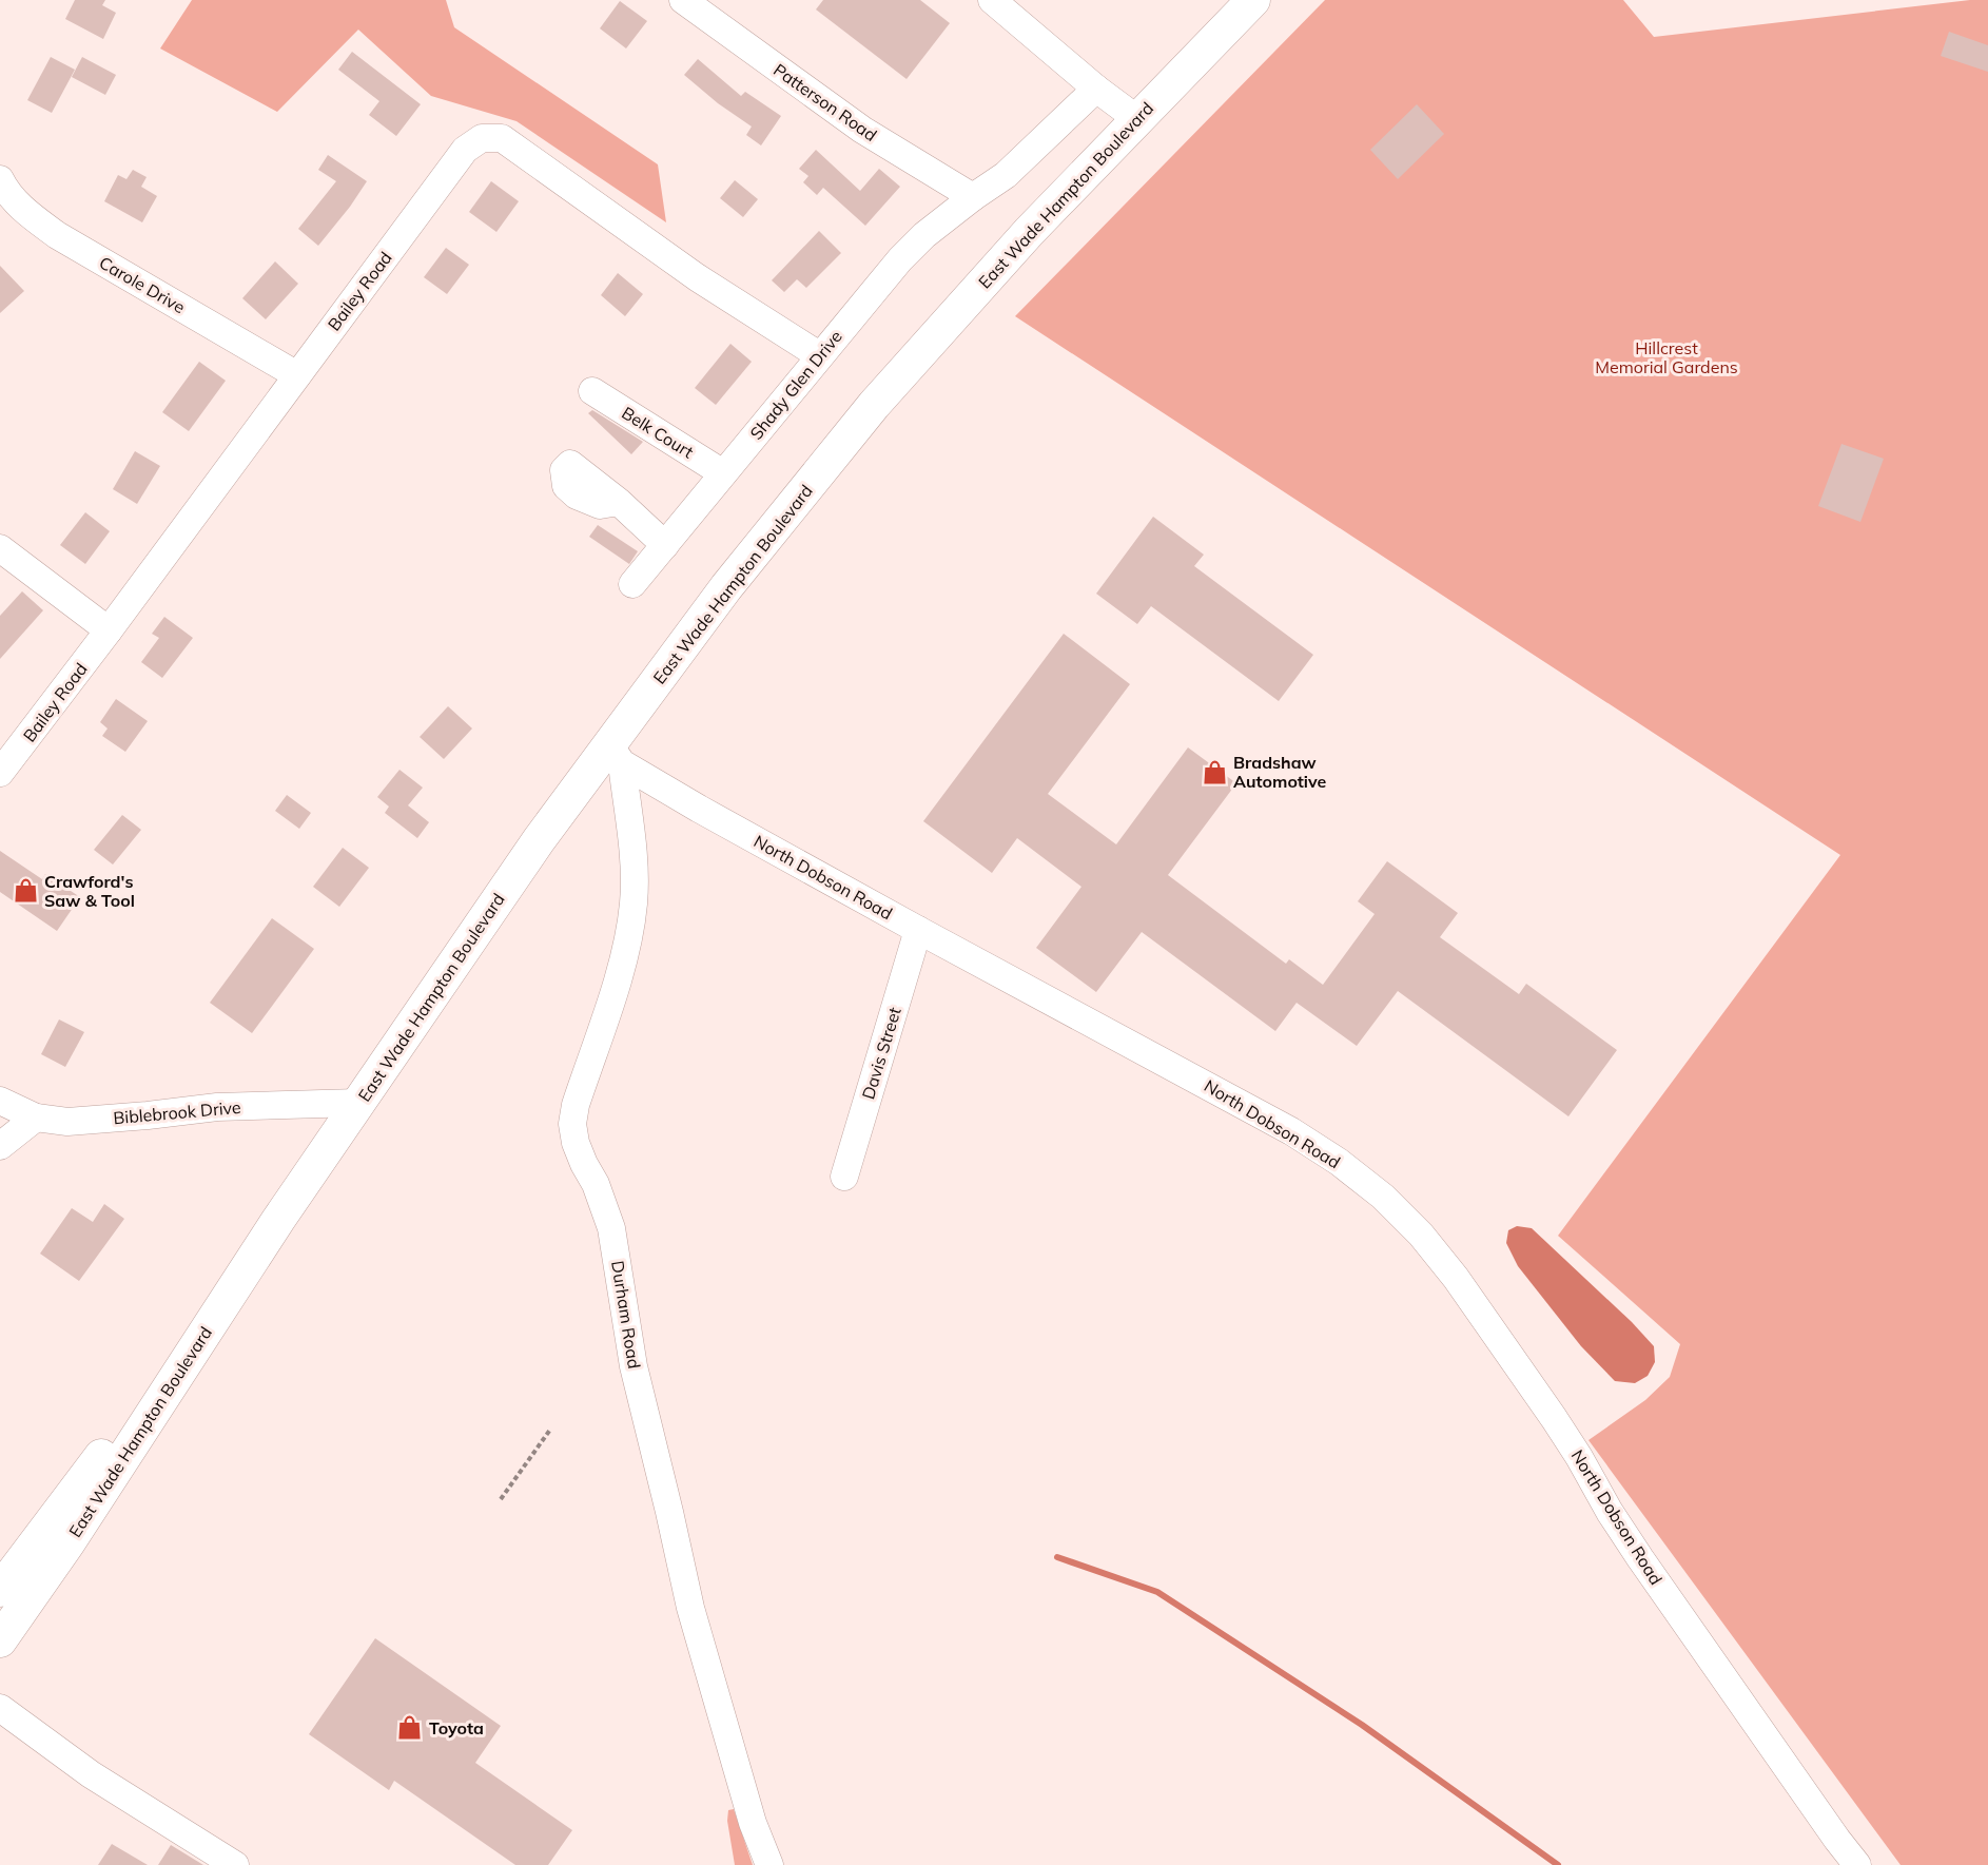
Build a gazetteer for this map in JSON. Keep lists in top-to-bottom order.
{
  "streets": {
    "main road": ["East Wade Hampton Boulevard"],
    "street": [
      "Patterson Road",
      "Carole Drive",
      "Bailey Road",
      "Shady Glen Drive",
      "Belk Court",
      "North Dobson Road",
      "Davis Street",
      "Biblebrook Drive",
      "Durham Road"
    ]
  },
  "crossings": [
    ["Patterson Road", "Shady Glen Drive"],
    ["East Wade Hampton Boulevard", "North Dobson Road"],
    ["East Wade Hampton Boulevard", "Biblebrook Drive"],
    ["East Wade Hampton Boulevard", "Durham Road"],
    ["Carole Drive", "Bailey Road"],
    ["Bailey Road", "Shady Glen Drive"],
    ["Shady Glen Drive", "Belk Court"],
    ["North Dobson Road", "Davis Street"],
    ["North Dobson Road", "Durham Road"]
  ],
  "parks": ["Hillcrest Memorial Gardens"],
  "places": {
    "shop": ["Bradshaw Automotive", "Crawford's Saw & Tool", "Toyota"]
  }
}
